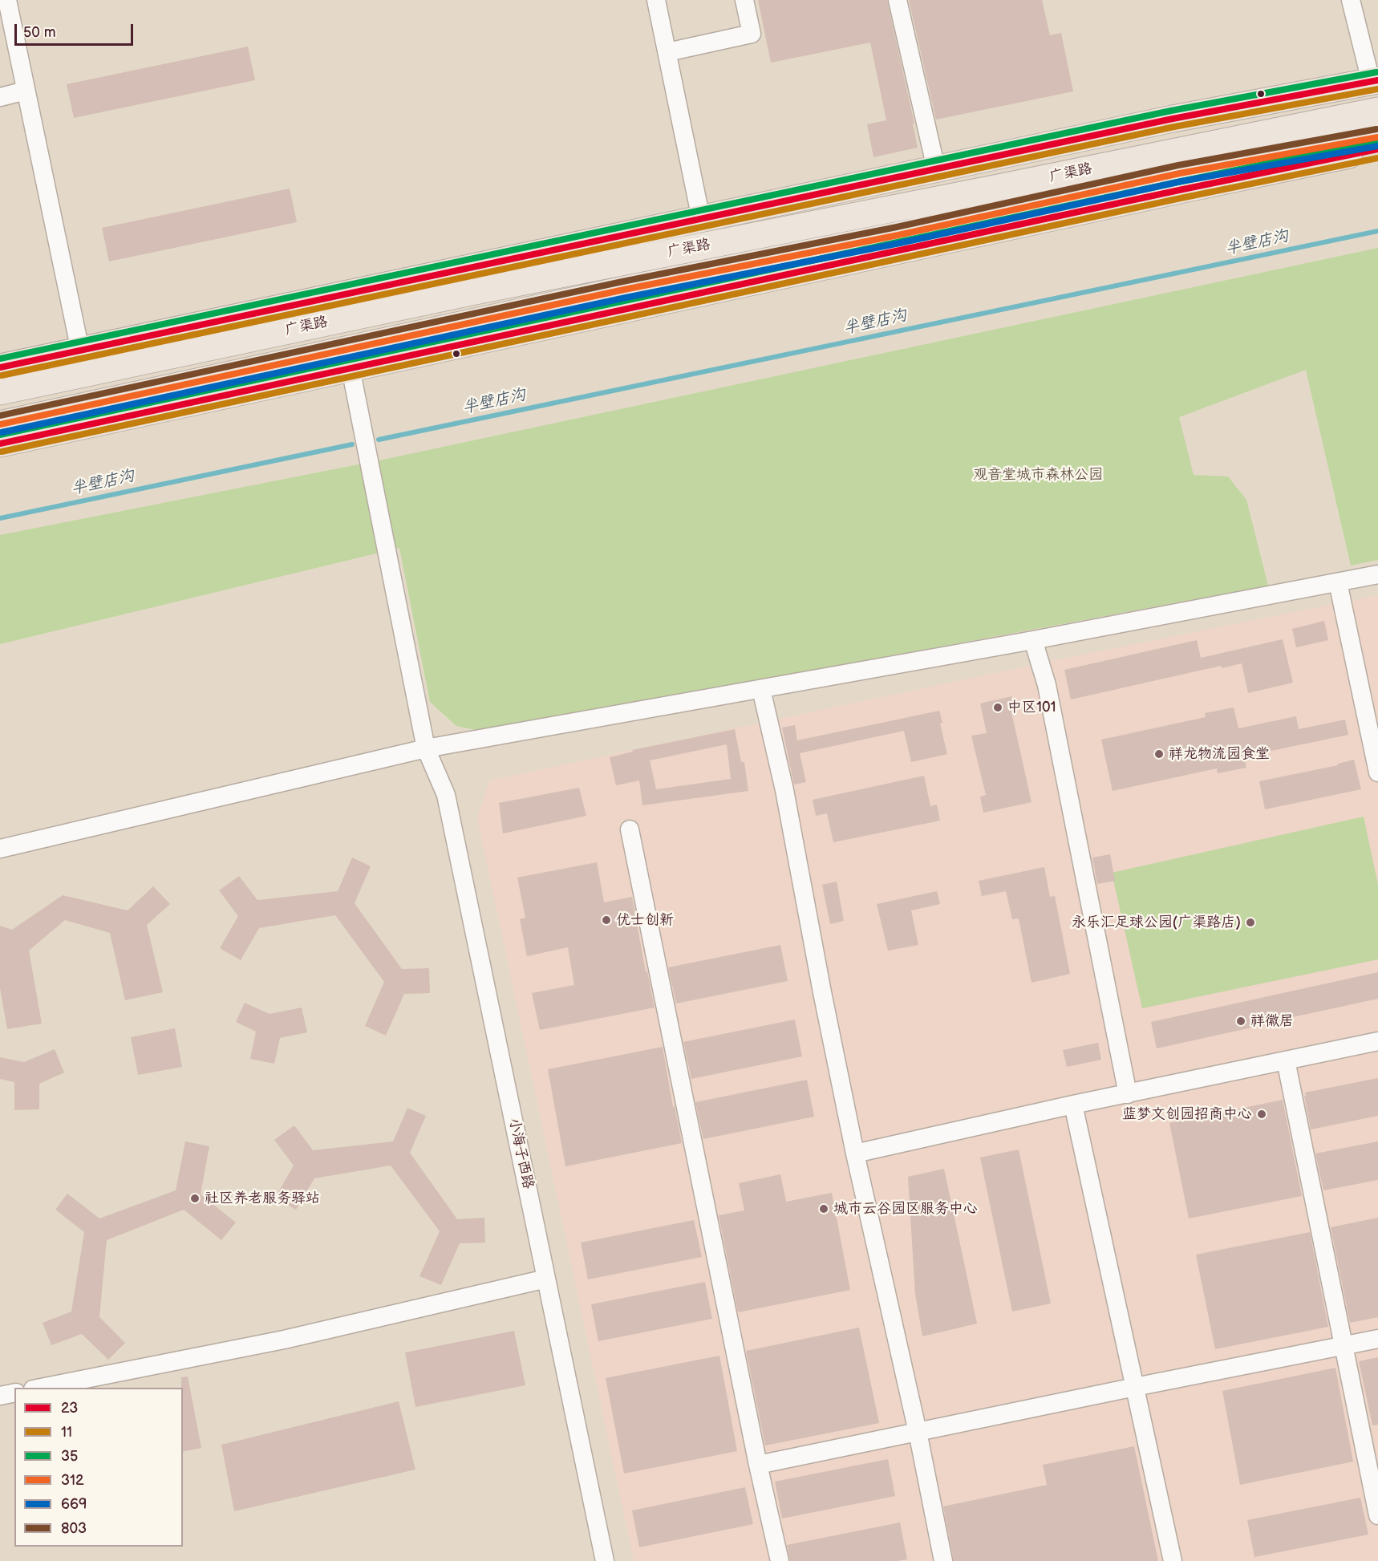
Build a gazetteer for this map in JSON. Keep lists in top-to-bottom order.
{
  "streets": {
    "main road": ["广渠路"],
    "street": ["小海子西路"]
  },
  "water": ["半壁店沟"],
  "parks": ["观音堂城市森林公园"],
  "places": [
    "中区101",
    "祥龙物流园食堂",
    "优士创新",
    "永乐汇足球公园(广渠路店)",
    "祥徽居",
    "蓝梦文创园招商中心",
    "社区养老服务驿站",
    "城市云谷园区服务中心"
  ],
  "lines": [
    "transit line 35",
    "transit line 23",
    "transit line 11",
    "transit line 803",
    "transit line 312",
    "transit line 669"
  ],
  "legend": [
    "23",
    "11",
    "35",
    "312",
    "669",
    "803"
  ],
  "scale_bar": "50 m"
}
